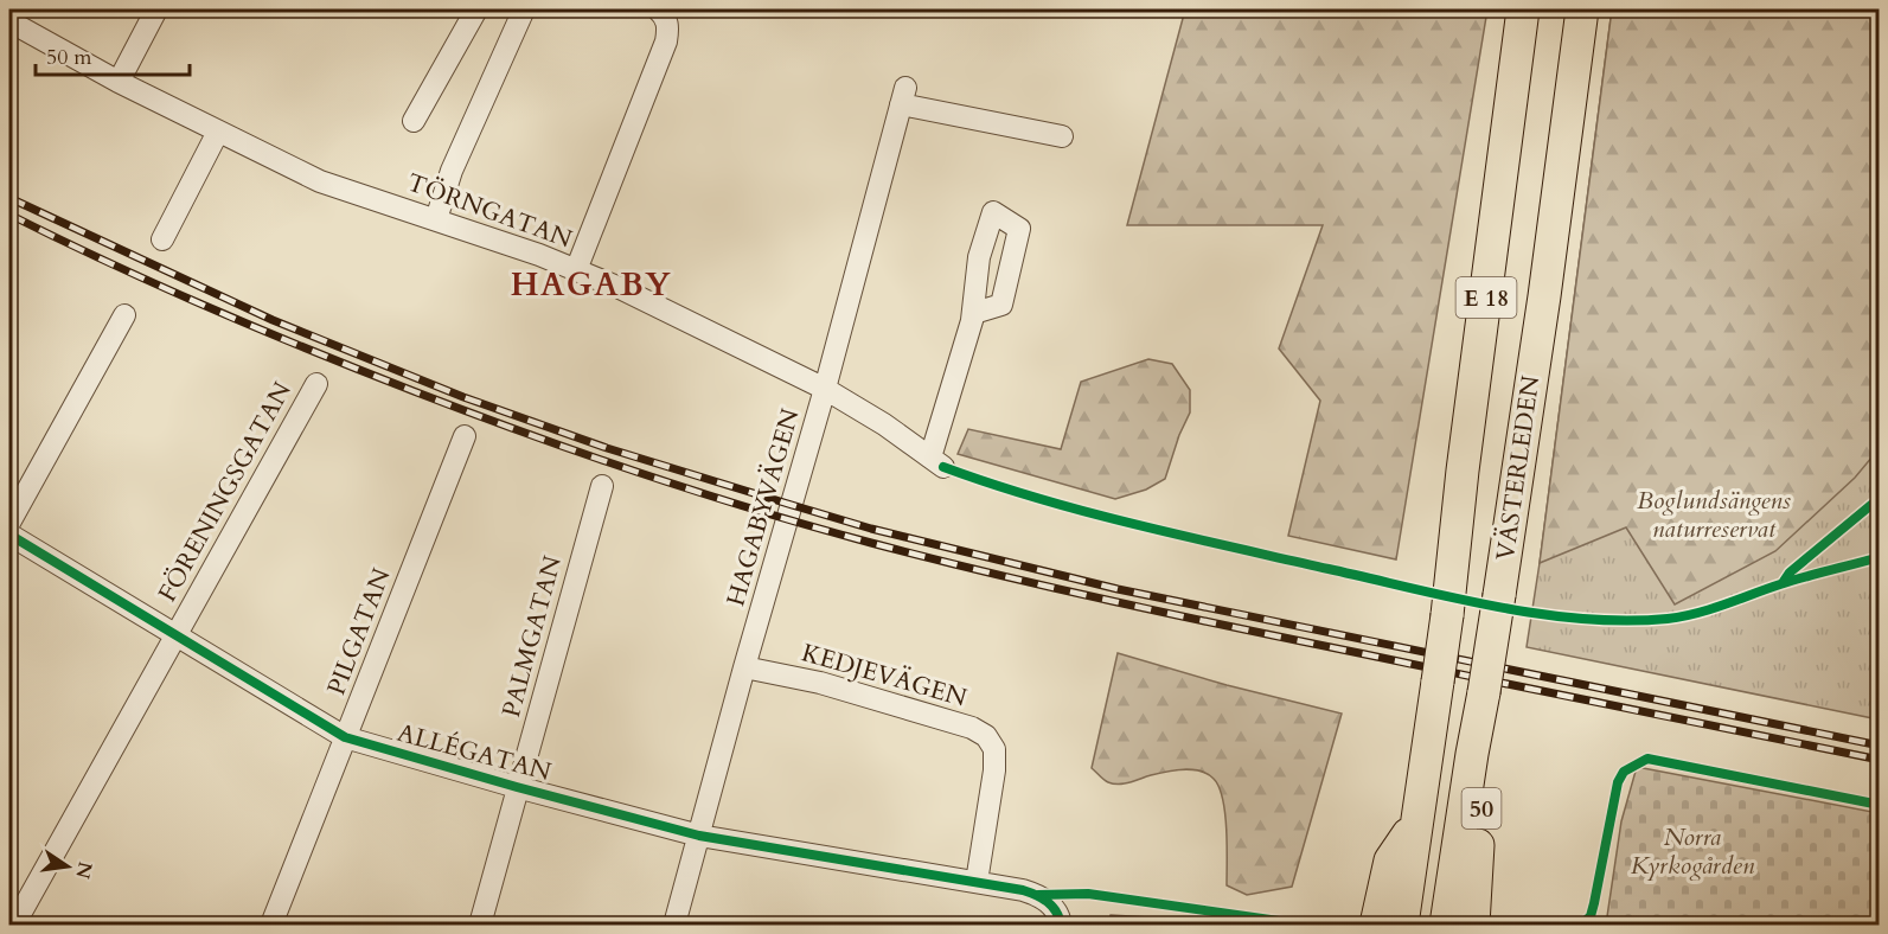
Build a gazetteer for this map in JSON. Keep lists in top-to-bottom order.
{
  "streets": {
    "highway": ["E 18", "VÄSTERLEDEN", "50"],
    "street": [
      "TÖRNGATAN",
      "FÖRENINGSGATAN",
      "HAGABYVÄGEN",
      "PILGATAN",
      "PALMGATAN",
      "KEDJEVÄGEN",
      "ALLÉGATAN"
    ]
  },
  "crossings": [
    ["TÖRNGATAN", "HAGABYVÄGEN"],
    ["VÄSTERLEDEN", "50"],
    ["FÖRENINGSGATAN", "ALLÉGATAN"],
    ["HAGABYVÄGEN", "KEDJEVÄGEN"],
    ["HAGABYVÄGEN", "ALLÉGATAN"],
    ["PILGATAN", "ALLÉGATAN"],
    ["PALMGATAN", "ALLÉGATAN"],
    ["KEDJEVÄGEN", "ALLÉGATAN"]
  ],
  "districts": ["HAGABY"],
  "parks": ["Boglundsängens naturreservat", "Norra Kyrkogården"],
  "scale_bar": "50 m",
  "north": "right"
}
